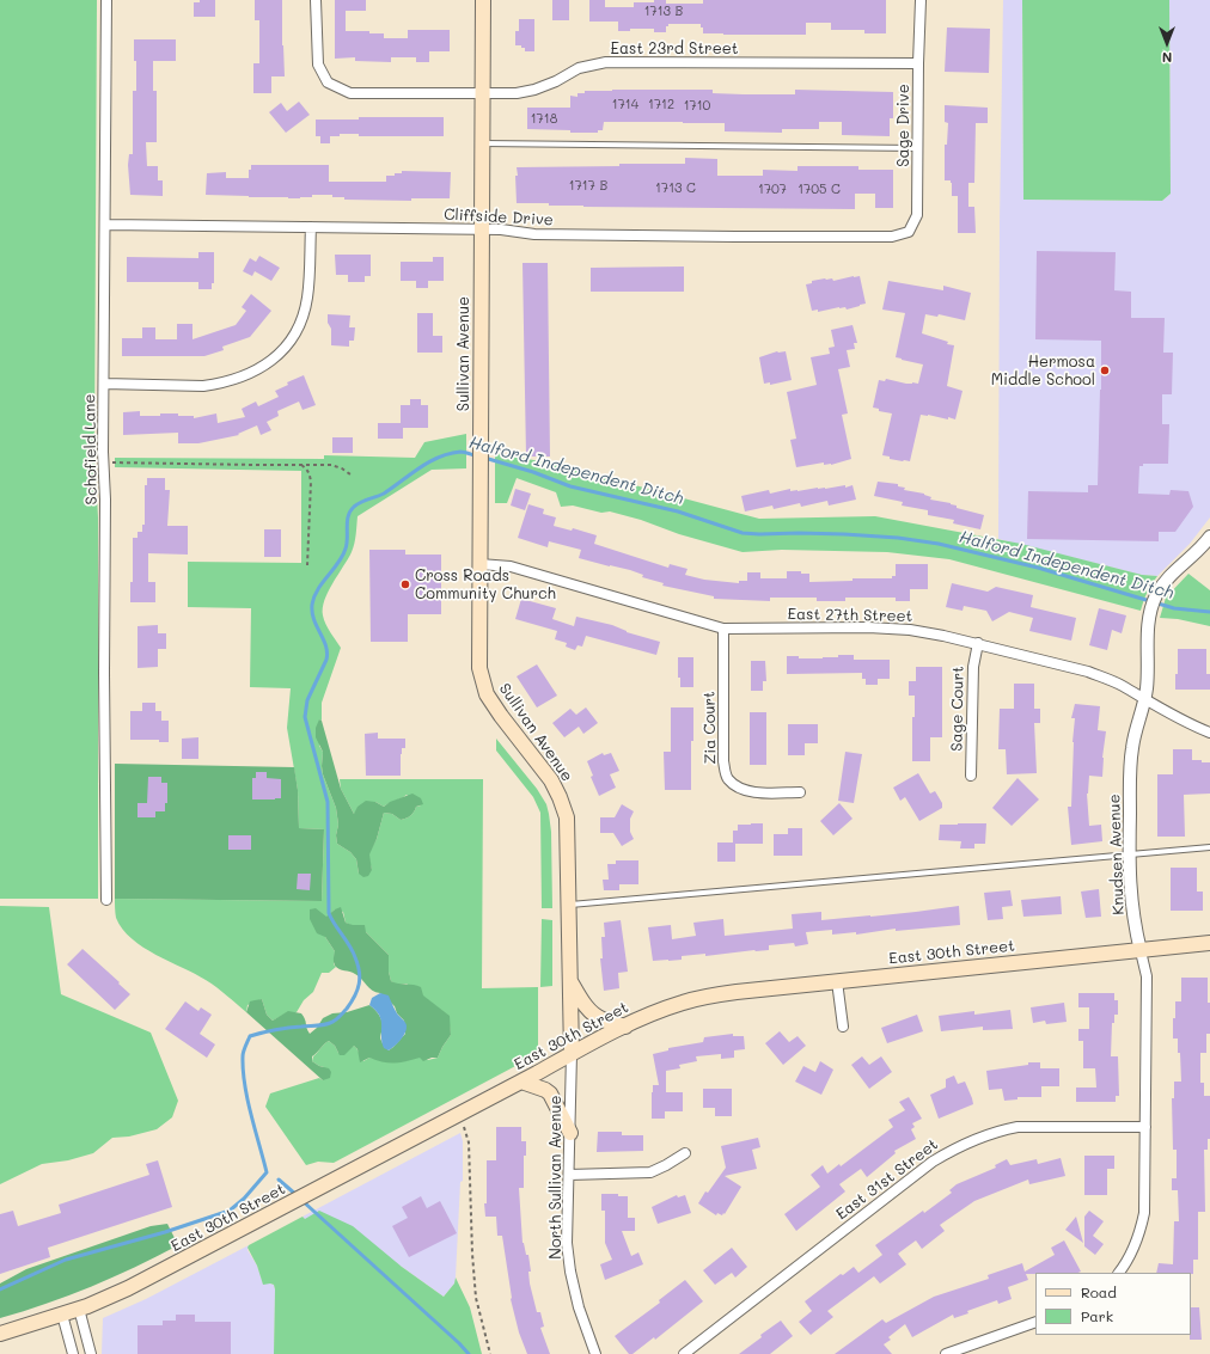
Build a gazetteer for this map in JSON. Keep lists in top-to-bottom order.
{
  "streets": {
    "main road": ["Sullivan Avenue", "East 30th Street"],
    "street": [
      "East 23rd Street",
      "Sage Drive",
      "Cliffside Drive",
      "Schofield Lane",
      "East 27th Street",
      "Sage Court",
      "Zia Court",
      "Knudsen Avenue",
      "North Sullivan Avenue",
      "East 31st Street"
    ]
  },
  "crossings": [
    ["East 23rd Street", "Sage Drive"],
    ["East 23rd Street", "Sullivan Avenue"],
    ["Sage Drive", "Cliffside Drive"],
    ["Cliffside Drive", "Sullivan Avenue"],
    ["Cliffside Drive", "Schofield Lane"],
    ["Sullivan Avenue", "East 27th Street"],
    ["Sullivan Avenue", "East 30th Street"],
    ["Sullivan Avenue", "North Sullivan Avenue"],
    ["East 27th Street", "Sage Court"],
    ["East 27th Street", "Zia Court"],
    ["East 27th Street", "Knudsen Avenue"],
    ["Knudsen Avenue", "East 30th Street"],
    ["Knudsen Avenue", "East 31st Street"],
    ["East 30th Street", "North Sullivan Avenue"]
  ],
  "water": ["Halford Independent Ditch"],
  "places": ["Hermosa Middle School", "Cross Roads Community Church"],
  "house_numbers": [
    "1713 B",
    "1714",
    "1712",
    "1710",
    "1718",
    "1717 B",
    "1713 C",
    "1707",
    "1705 C"
  ],
  "legend": ["Road", "Park"],
  "north": "bottom"
}
